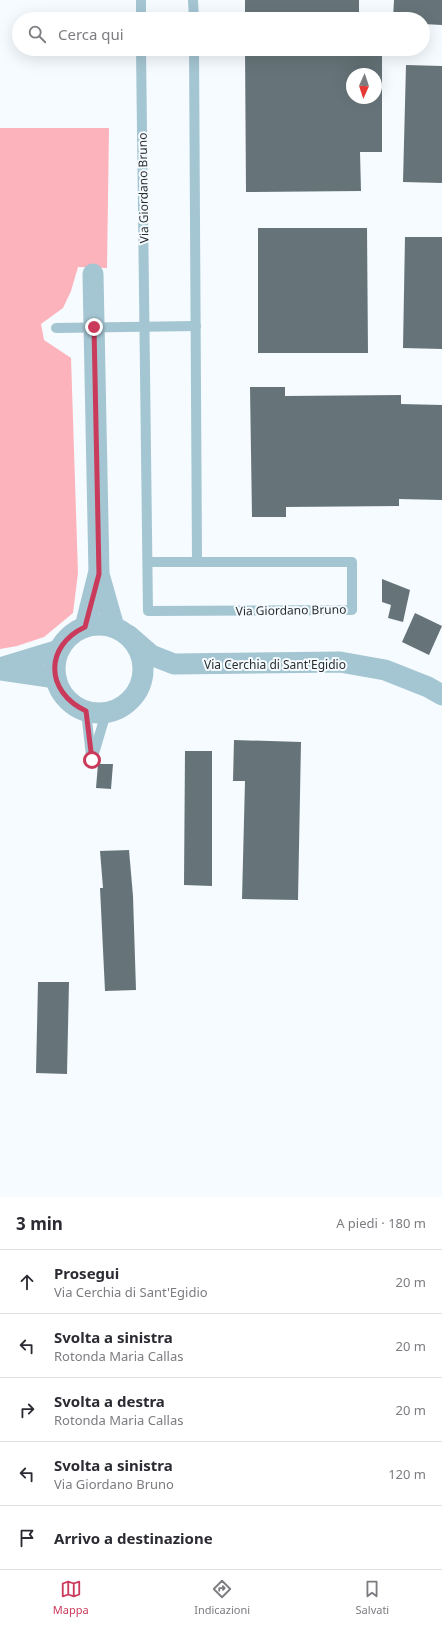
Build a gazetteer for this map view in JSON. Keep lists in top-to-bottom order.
{
  "streets": {
    "street": ["Via Cerchia di Sant'Egidio"],
    "lane": ["Via Giordano Bruno"]
  },
  "north": "bottom",
  "page": {
    "search": "Cerca qui",
    "heading": ["3 min", "A piedi · 180 m"],
    "list": [
      ["Prosegui", "Via Cerchia di Sant'Egidio", "20 m"],
      ["Svolta a sinistra", "Rotonda Maria Callas", "20 m"],
      ["Svolta a destra", "Rotonda Maria Callas", "20 m"],
      ["Svolta a sinistra", "Via Giordano Bruno", "120 m"],
      "Arrivo a destinazione"
    ],
    "nav": ["Mappa", "Indicazioni", "Salvati"]
  }
}
